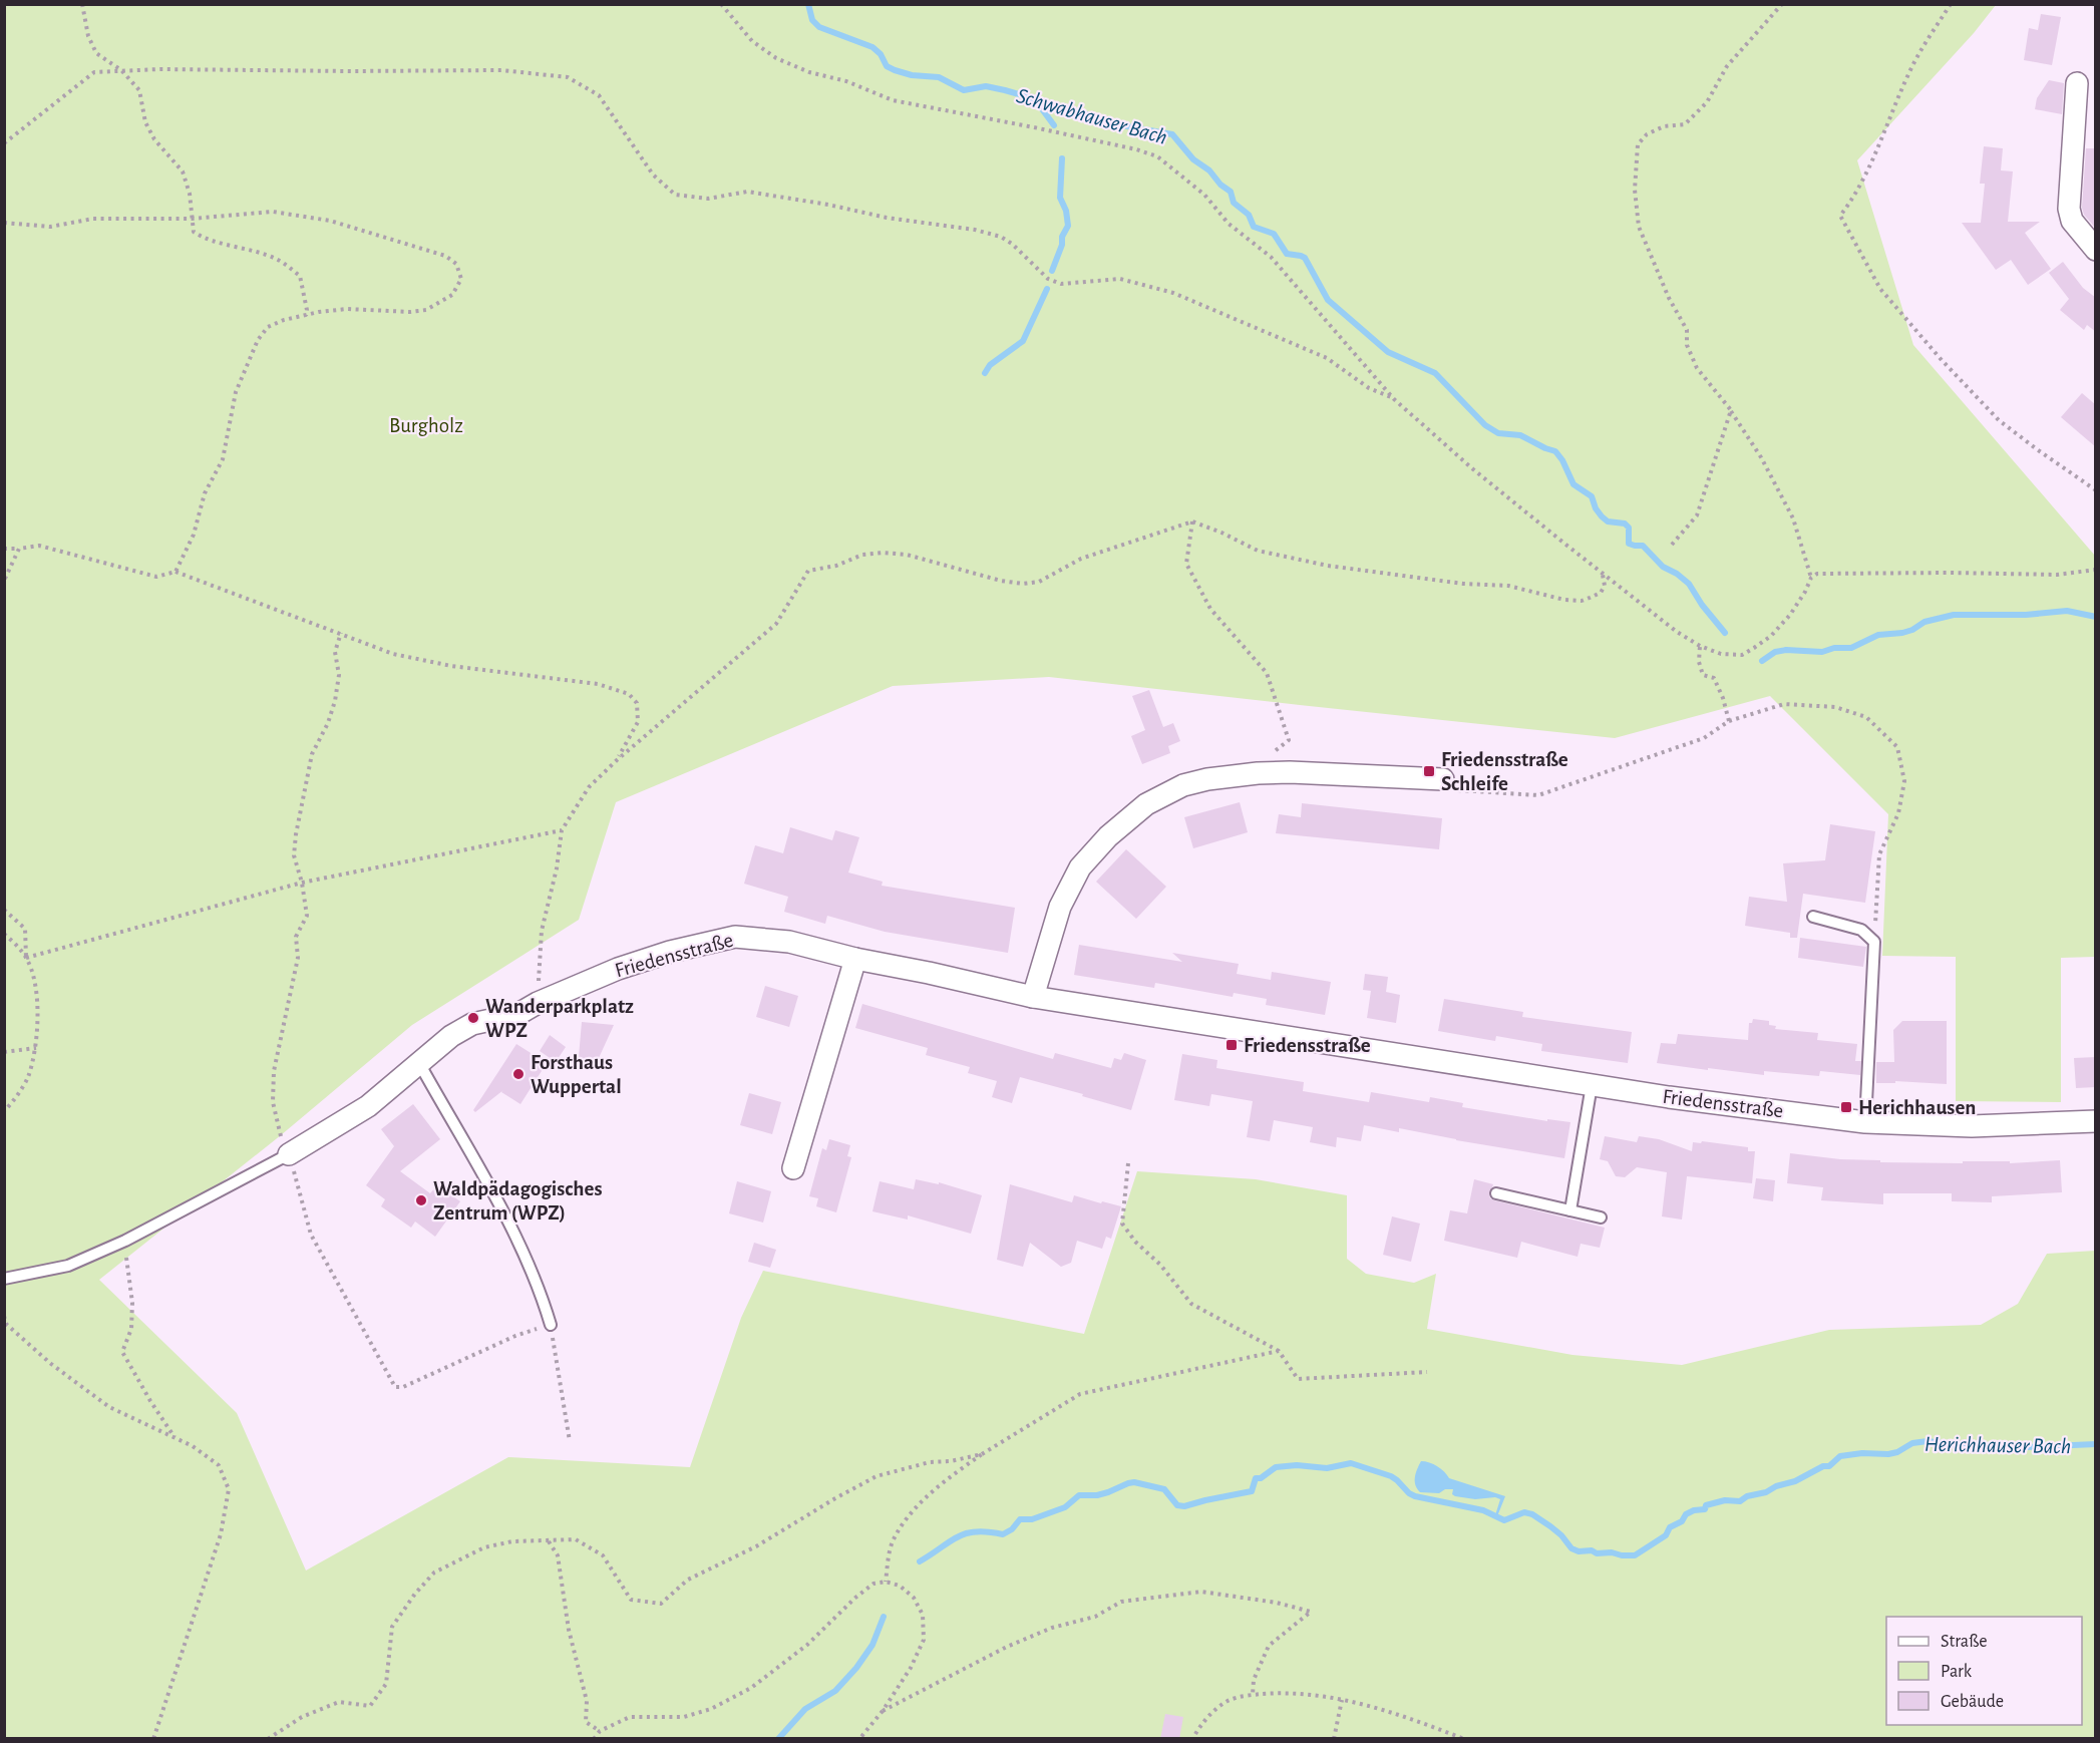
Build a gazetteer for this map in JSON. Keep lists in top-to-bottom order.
{
  "streets": {
    "street": ["Friedensstraße"]
  },
  "water": ["Schwabhauser Bach", "Herichhauser Bach"],
  "parks": ["Burgholz"],
  "places": {
    "transit": ["Friedensstraße Schleife", "Friedensstraße", "Herichhausen"],
    "other": ["Wanderparkplatz WPZ", "Forsthaus Wuppertal", "Waldpädagogisches Zentrum (WPZ)"]
  },
  "legend": ["Straße", "Park", "Gebäude"]
}
